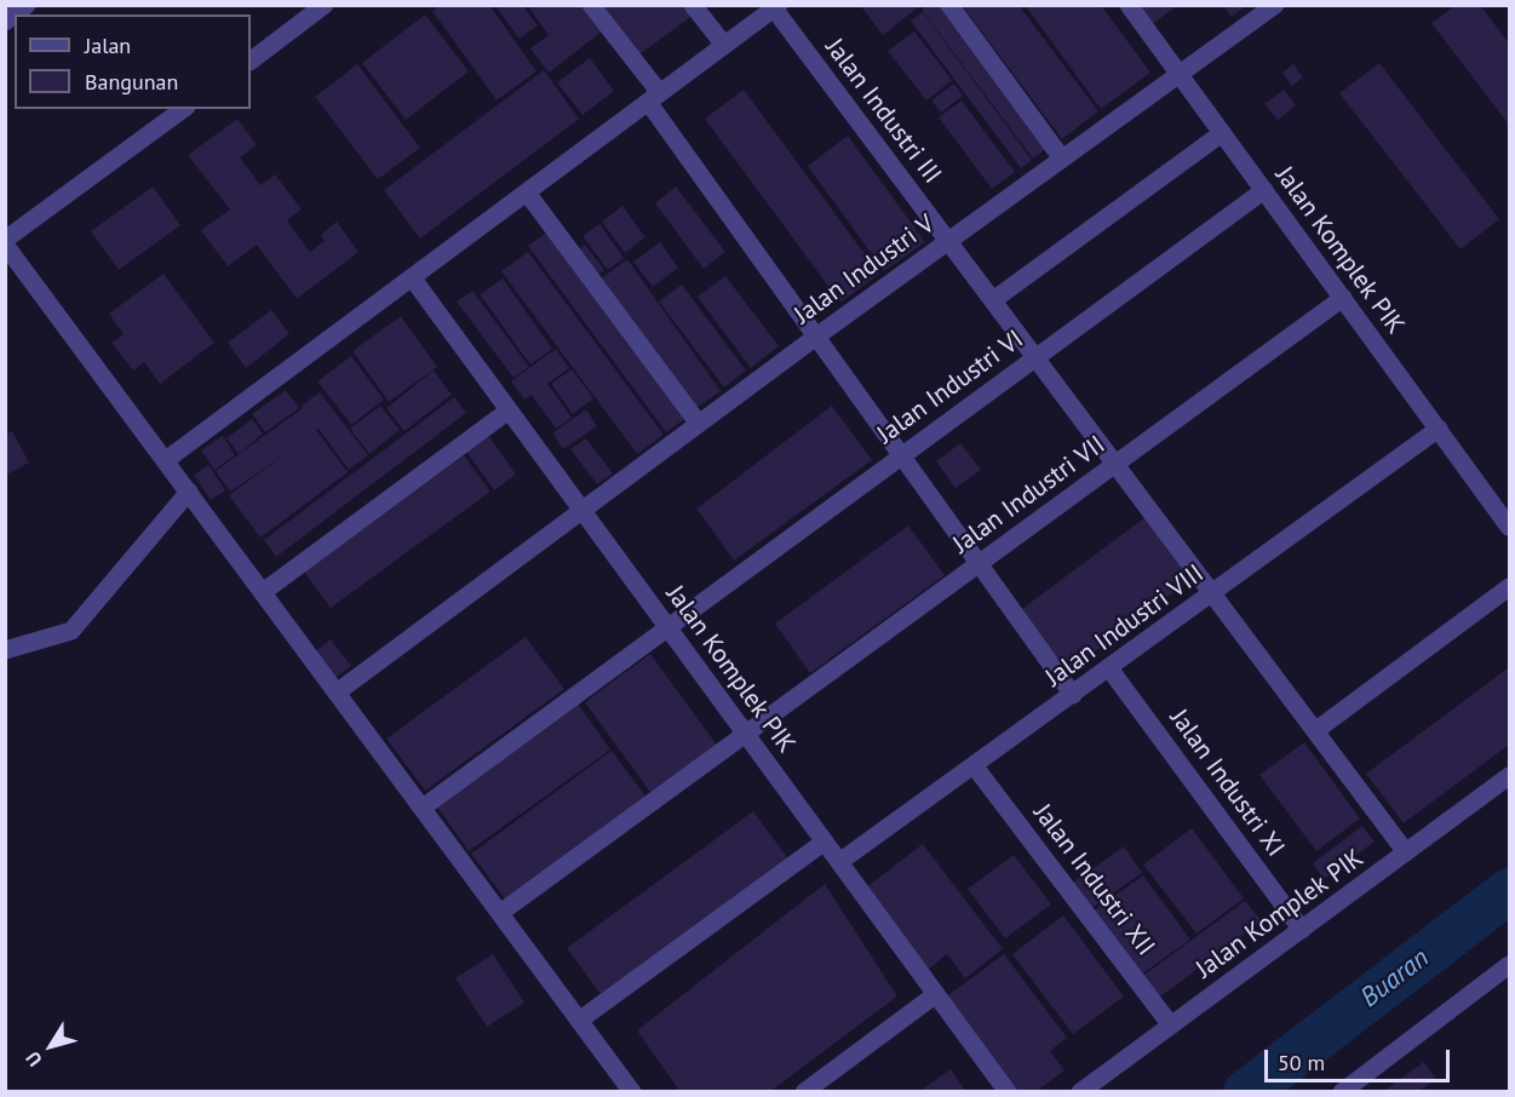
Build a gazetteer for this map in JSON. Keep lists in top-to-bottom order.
{
  "streets": {
    "street": [
      "Jalan Industri III",
      "Jalan Komplek PIK",
      "Jalan Industri V",
      "Jalan Industri VI",
      "Jalan Industri VII",
      "Jalan Industri VIII",
      "Jalan Industri XI",
      "Jalan Industri XII"
    ]
  },
  "crossings": [
    ["Jalan Industri III", "Jalan Komplek PIK"],
    ["Jalan Industri III", "Jalan Industri V"],
    ["Jalan Industri III", "Jalan Industri VI"],
    ["Jalan Industri III", "Jalan Industri VII"],
    ["Jalan Industri III", "Jalan Industri VIII"],
    ["Jalan Komplek PIK", "Jalan Industri V"],
    ["Jalan Komplek PIK", "Jalan Industri VI"],
    ["Jalan Komplek PIK", "Jalan Industri VII"],
    ["Jalan Komplek PIK", "Jalan Industri VIII"],
    ["Jalan Komplek PIK", "Jalan Industri XI"],
    ["Jalan Komplek PIK", "Jalan Industri XII"],
    ["Jalan Industri VIII", "Jalan Industri XI"],
    ["Jalan Industri VIII", "Jalan Industri XII"]
  ],
  "water": ["Buaran"],
  "legend": ["Jalan", "Bangunan"],
  "scale_bar": "50 m",
  "north": "bottom left"
}
